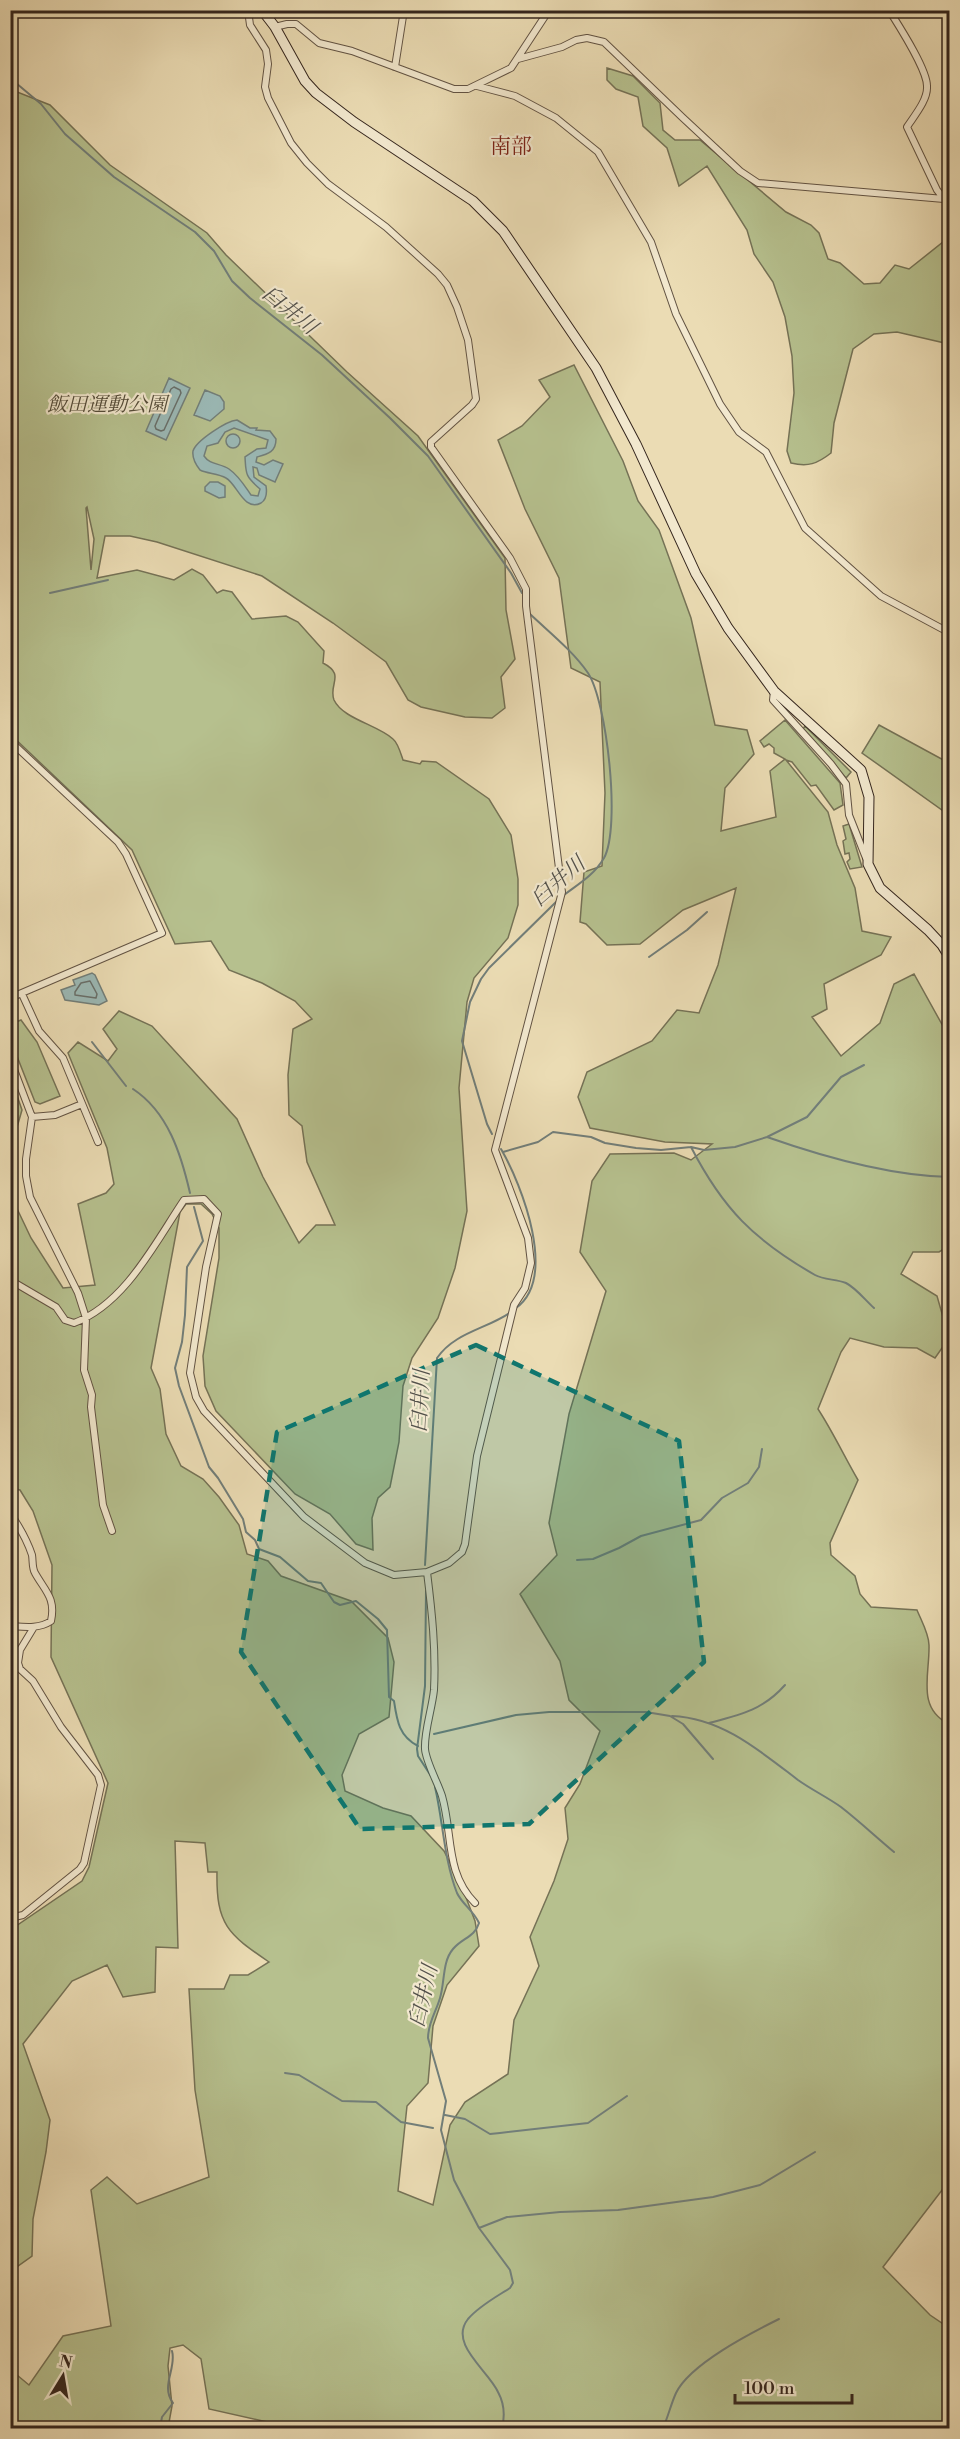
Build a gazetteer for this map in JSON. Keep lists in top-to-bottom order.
{
  "districts": ["南部"],
  "water": ["臼井川"],
  "parks": ["飯田運動公園"],
  "scale_bar": "100 m",
  "north": "top"
}
